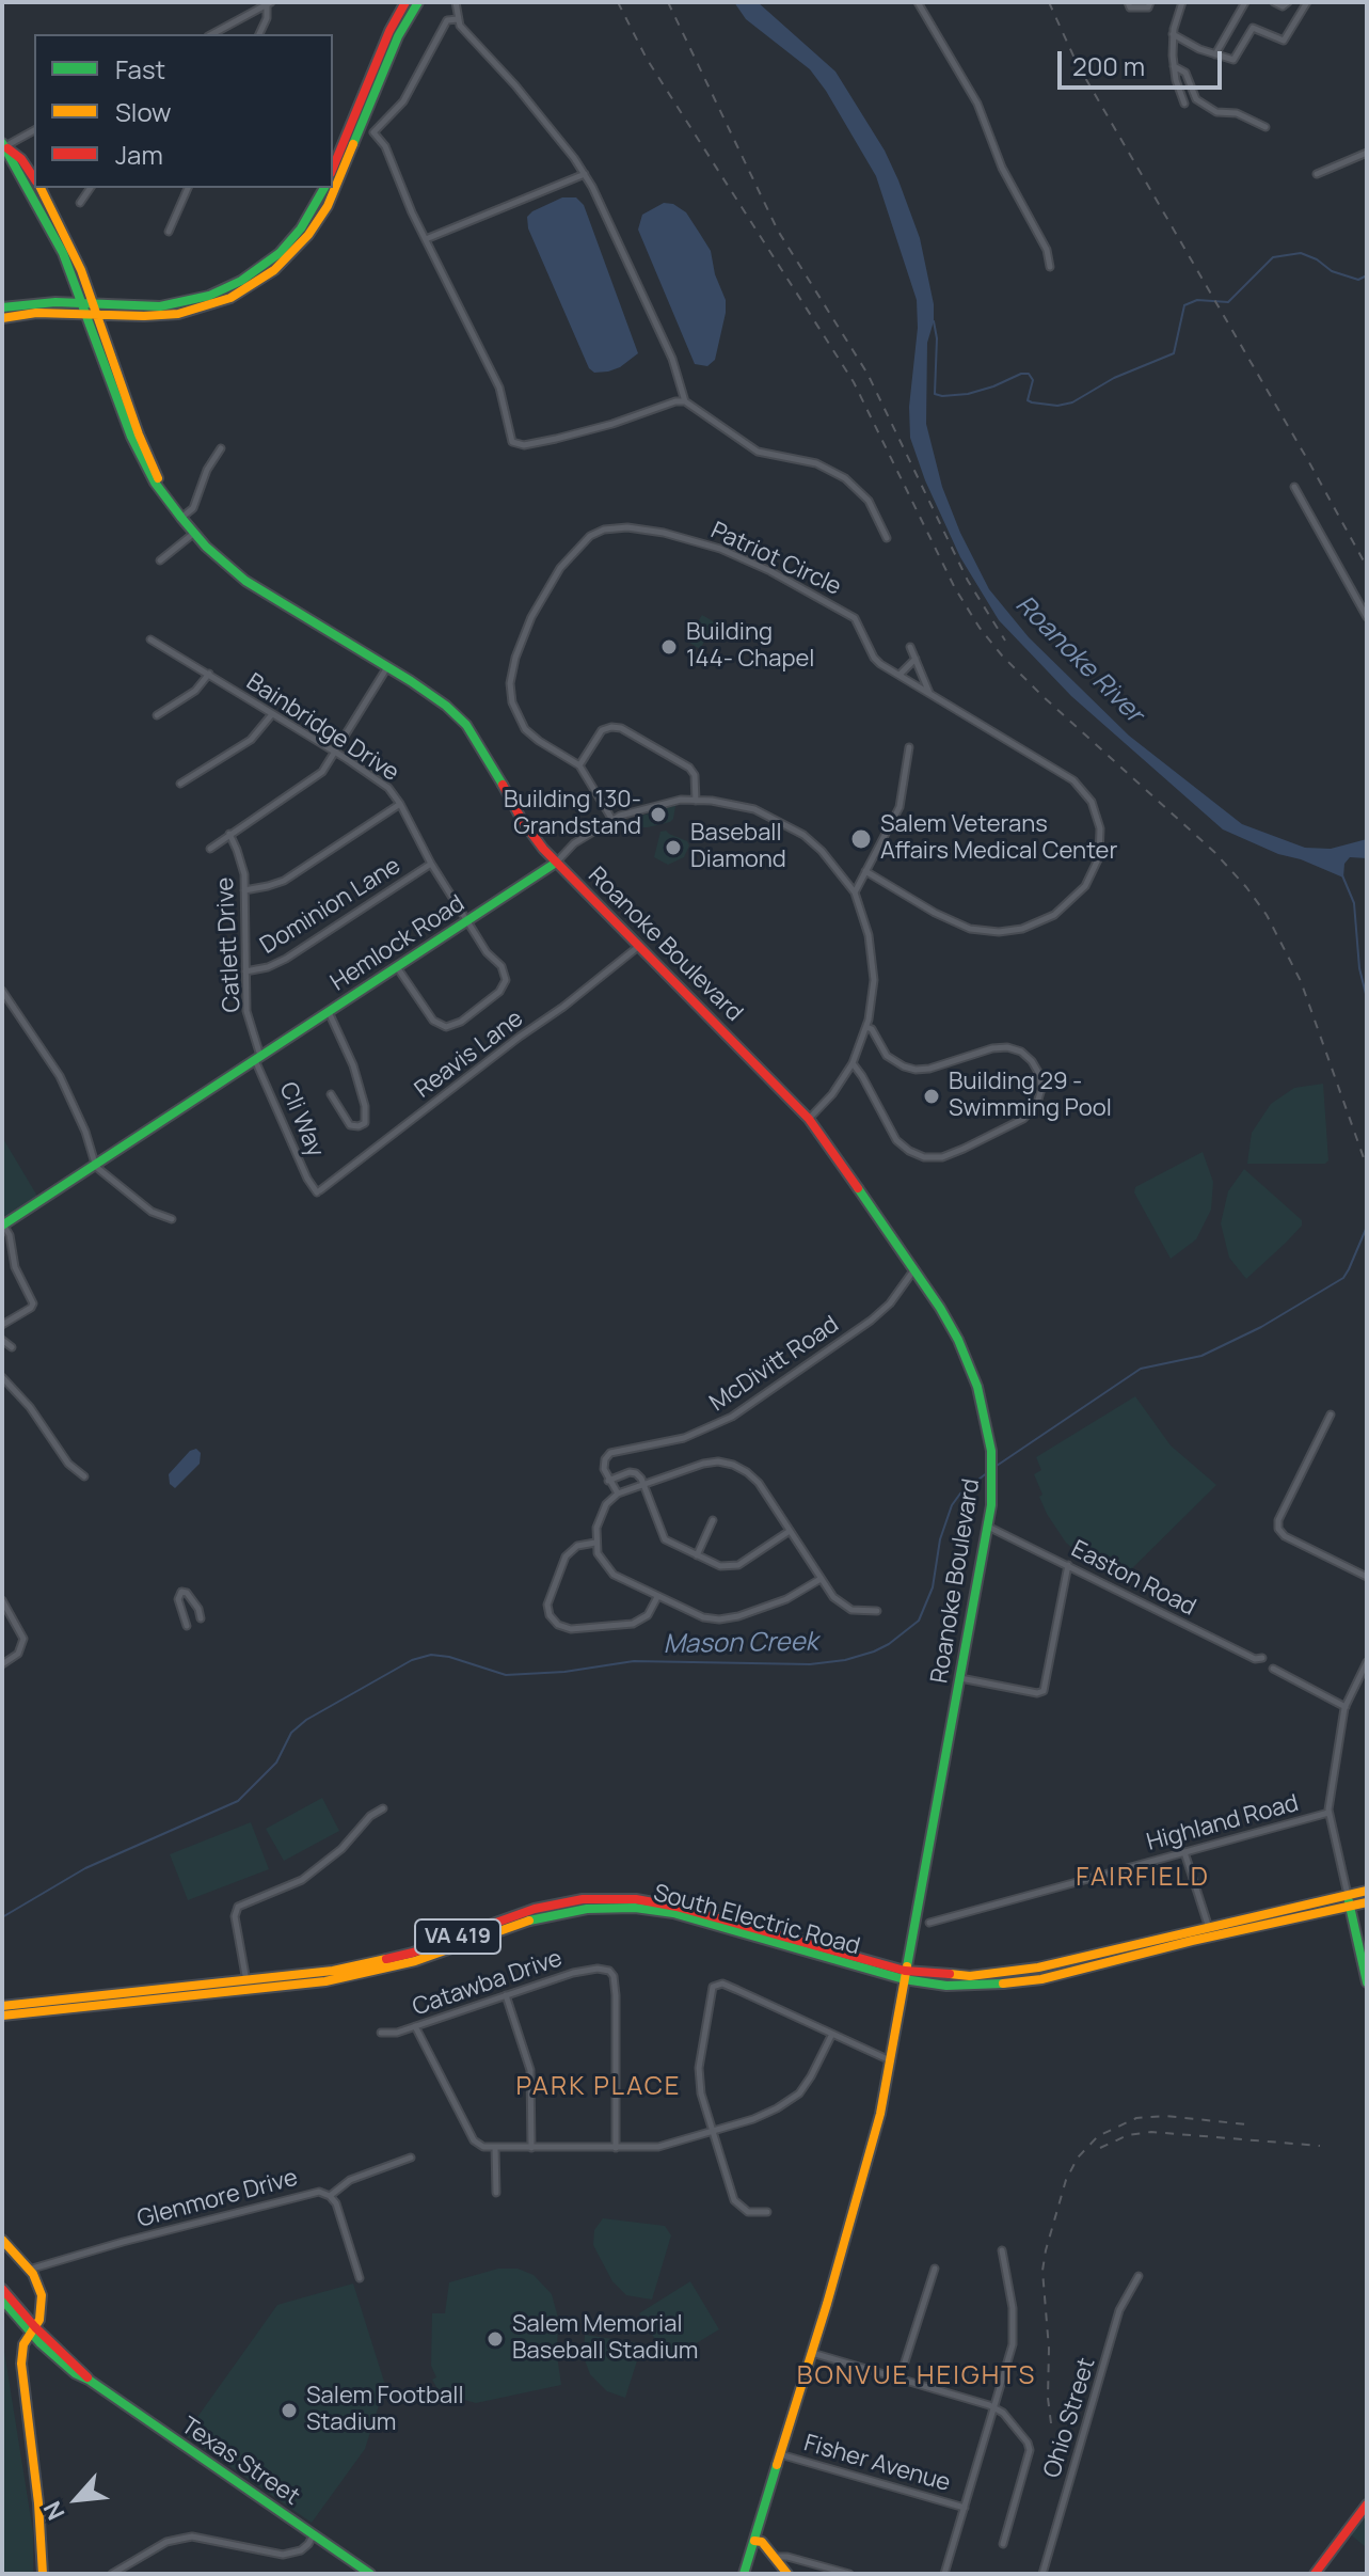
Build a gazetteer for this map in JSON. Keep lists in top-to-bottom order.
{
  "streets": {
    "main road": [
      "Hemlock Road",
      "Roanoke Boulevard",
      "South Electric Road",
      "VA 419",
      "Texas Street"
    ],
    "street": [
      "Patriot Circle",
      "Bainbridge Drive",
      "Dominion Lane",
      "Catlett Drive",
      "Reavis Lane",
      "Cli Way",
      "McDivitt Road",
      "Easton Road",
      "Highland Road",
      "Catawba Drive",
      "Glenmore Drive",
      "Ohio Street",
      "Fisher Avenue"
    ]
  },
  "crossings": [
    ["Bainbridge Drive", "Dominion Lane"],
    ["Bainbridge Drive", "Hemlock Road"],
    ["Dominion Lane", "Catlett Drive"],
    ["Hemlock Road", "Catlett Drive"],
    ["Hemlock Road", "Roanoke Boulevard"],
    ["Hemlock Road", "Cli Way"],
    ["Catlett Drive", "Cli Way"],
    ["Roanoke Boulevard", "Reavis Lane"],
    ["Roanoke Boulevard", "McDivitt Road"],
    ["Roanoke Boulevard", "Easton Road"],
    ["Roanoke Boulevard", "South Electric Road"],
    ["Roanoke Boulevard", "Fisher Avenue"],
    ["Reavis Lane", "Cli Way"],
    ["South Electric Road", "VA 419"]
  ],
  "districts": ["FAIRFIELD", "PARK PLACE", "BONVUE HEIGHTS"],
  "water": ["Roanoke River", "Mason Creek"],
  "places": [
    "Building 144- Chapel",
    "Building 130- Grandstand",
    "Salem Veterans Affairs Medical Center",
    "Baseball Diamond",
    "Building 29 - Swimming Pool",
    "Salem Memorial Baseball Stadium",
    "Salem Football Stadium"
  ],
  "legend": ["Fast", "Slow", "Jam"],
  "scale_bar": "200 m",
  "north": "bottom left"
}
